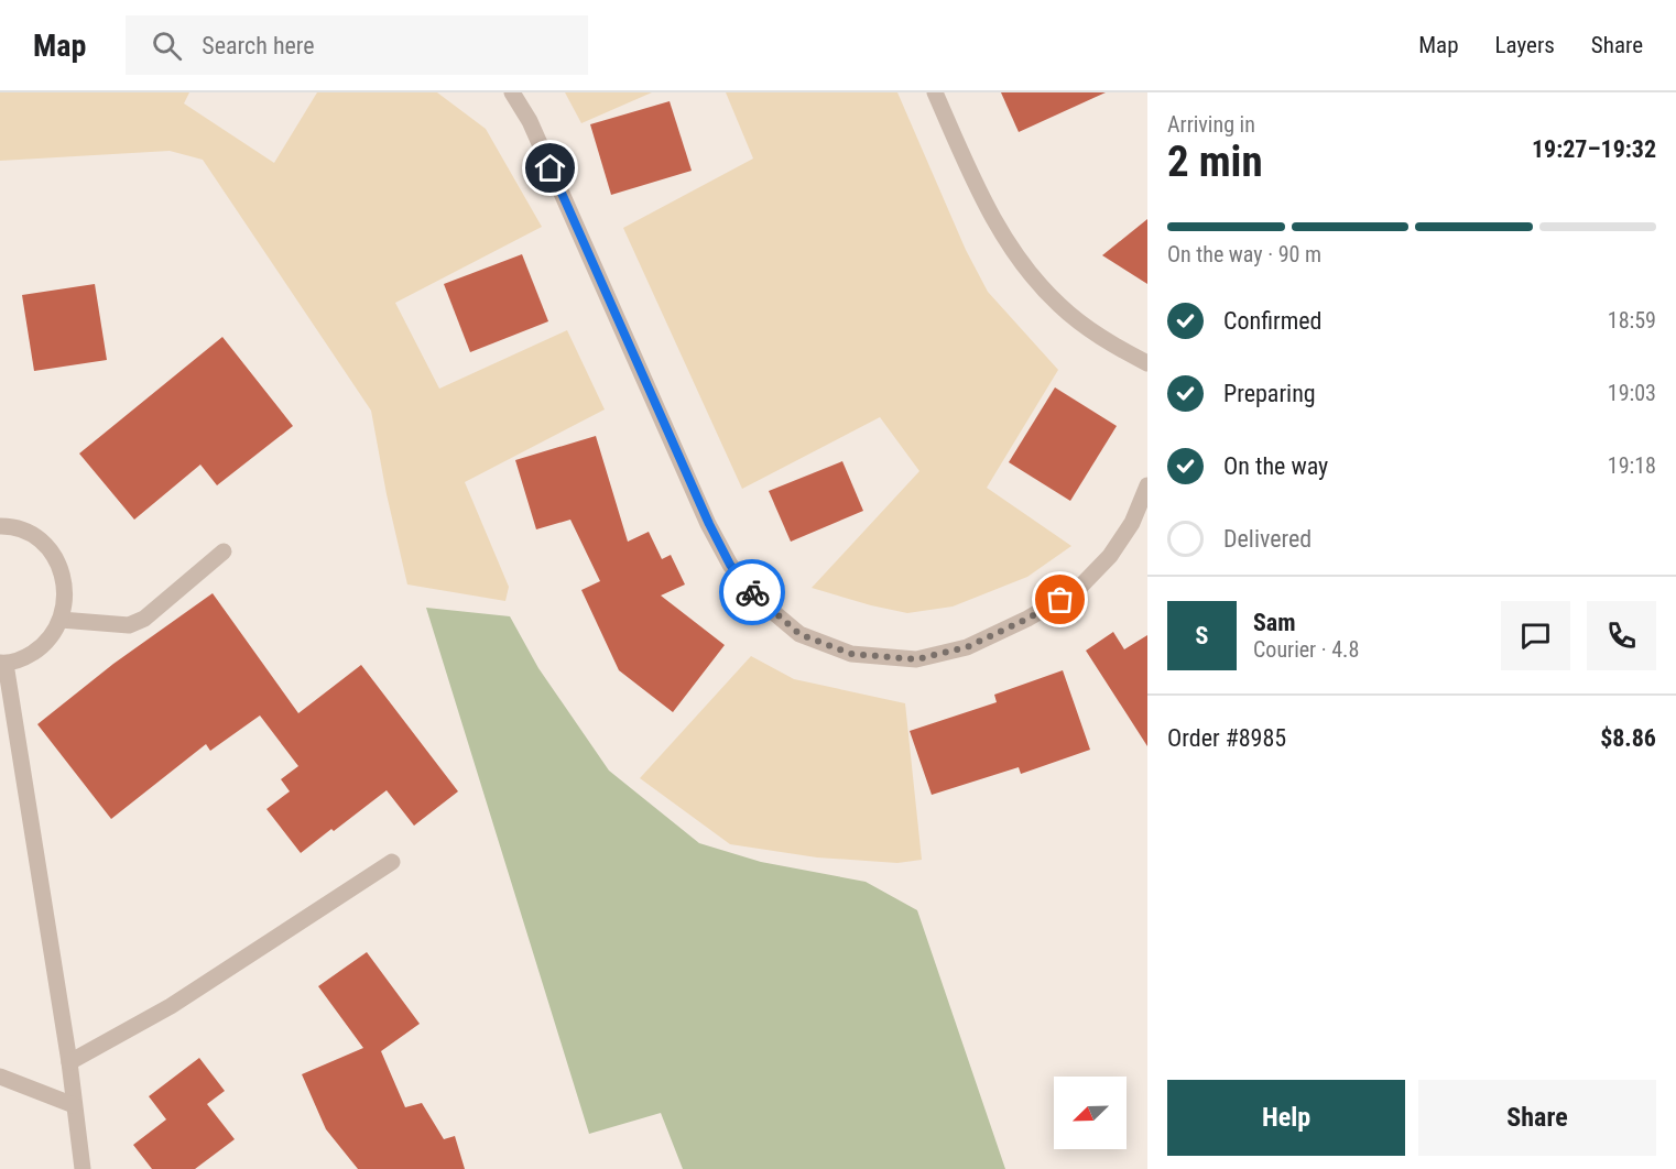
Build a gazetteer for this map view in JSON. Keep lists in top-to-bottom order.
{
  "north": "bottom left",
  "page": {
    "header": "Map",
    "search": "Search here",
    "nav": ["Map", "Layers", "Share"],
    "heading": ["2 min", "Arriving in", "19:27–19:32"],
    "panel": [
      "Sam",
      "Courier · 4.8",
      "Order #8985",
      "$8.86"
    ],
    "bar": "On the way · 90 m",
    "list": [
      ["Confirmed", "18:59"],
      ["Preparing", "19:03"],
      ["On the way", "19:18"],
      "Delivered"
    ],
    "round": "S",
    "buttons": ["Help", "Share"]
  }
}
